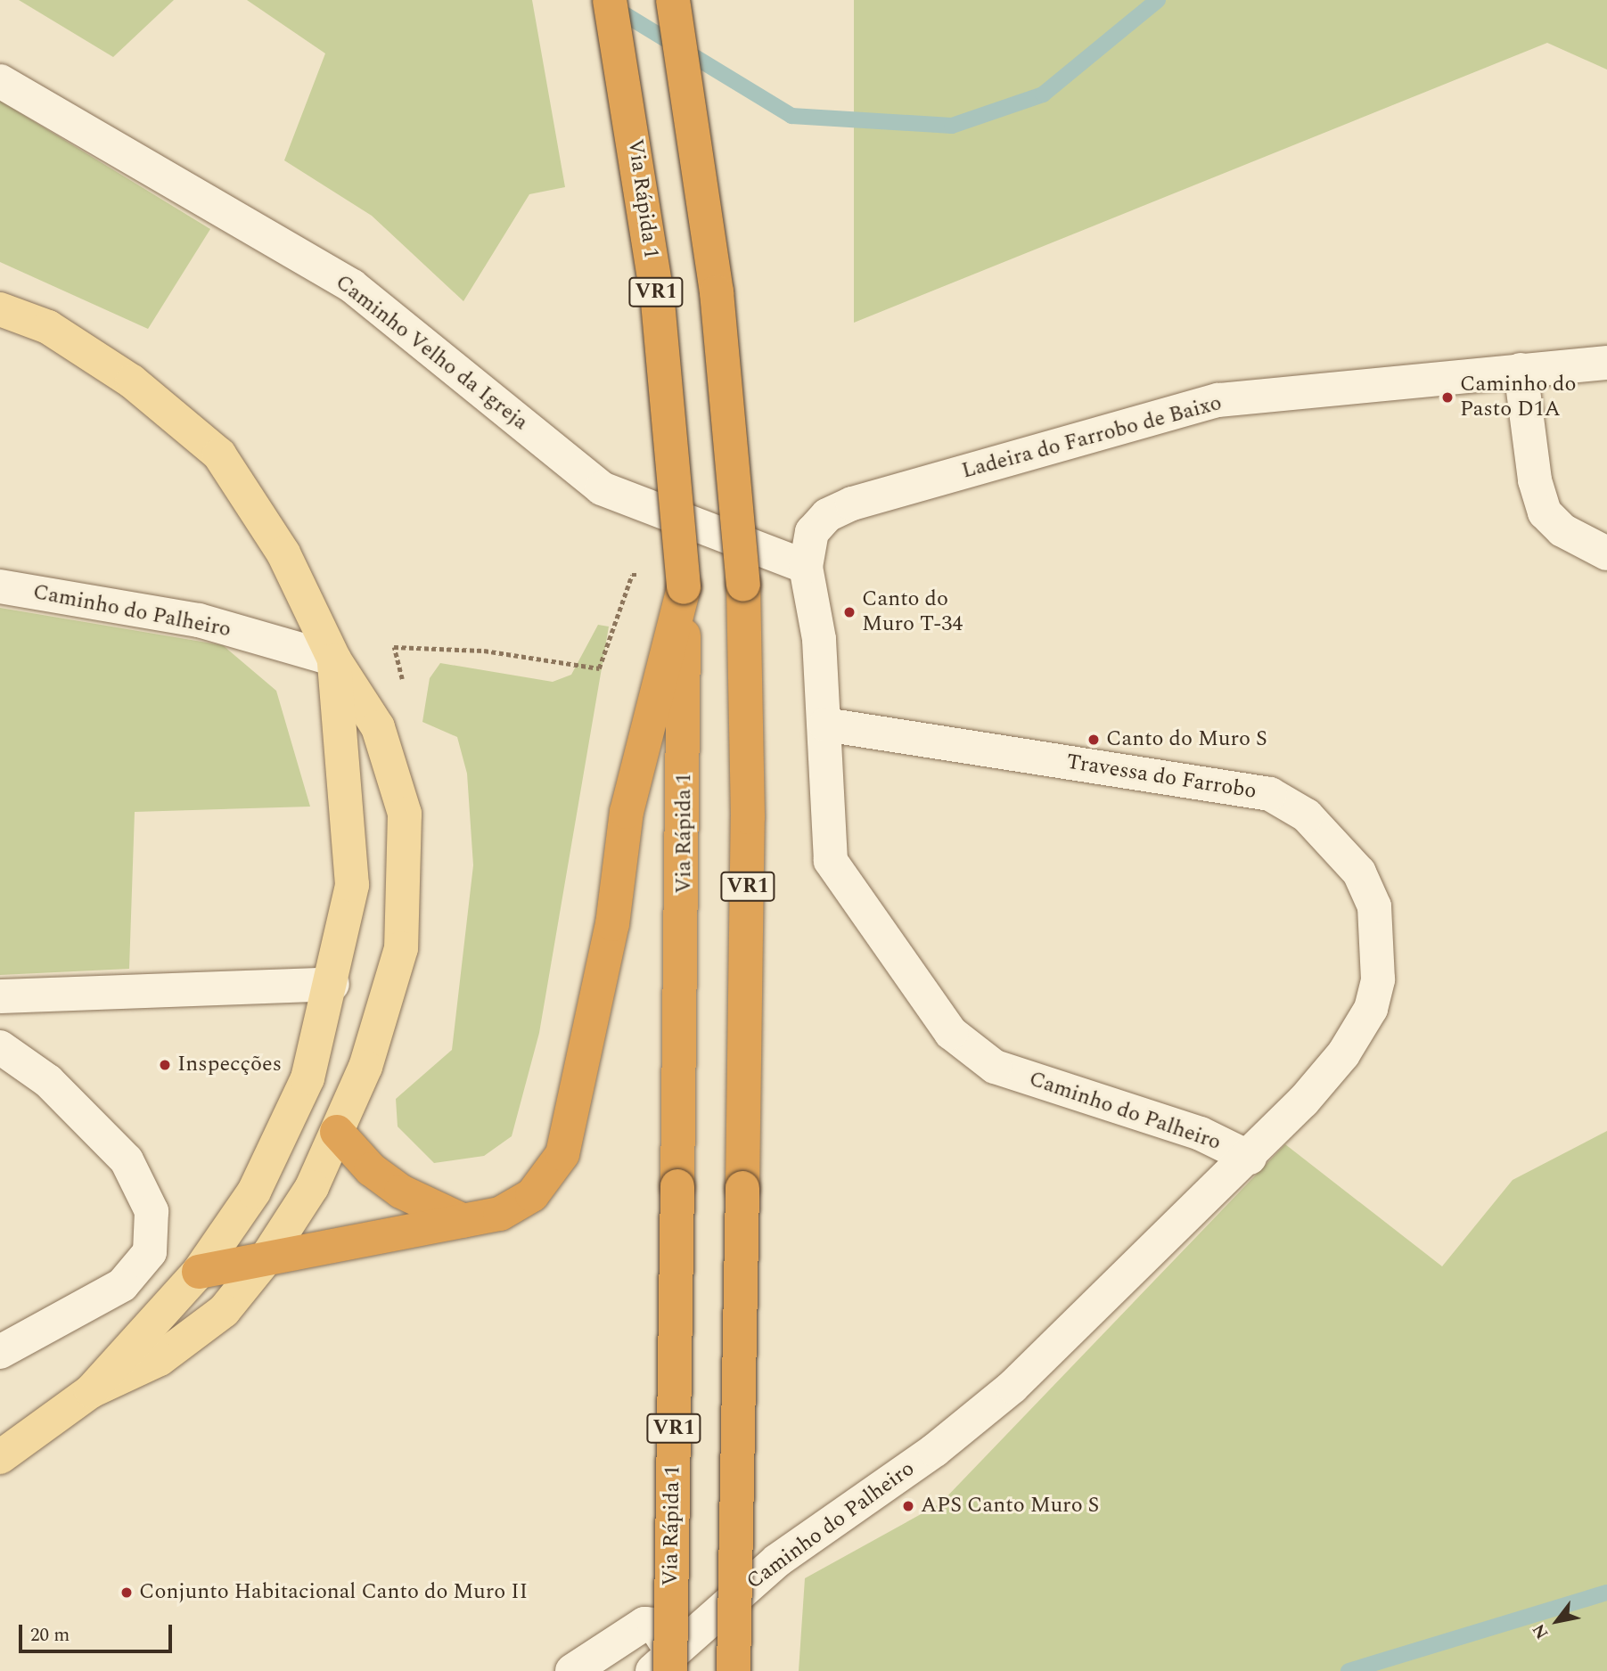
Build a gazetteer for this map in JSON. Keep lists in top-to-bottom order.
{
  "streets": {
    "highway": ["Via Rápida 1", "VR1"],
    "street": [
      "Caminho Velho da Igreja",
      "Ladeira do Farrobo de Baixo",
      "Caminho do Palheiro",
      "Travessa do Farrobo"
    ]
  },
  "crossings": [
    ["Via Rápida 1", "Caminho do Palheiro"],
    ["Caminho Velho da Igreja", "Ladeira do Farrobo de Baixo"],
    ["Caminho Velho da Igreja", "Caminho do Palheiro"],
    ["Ladeira do Farrobo de Baixo", "Caminho do Palheiro"],
    ["Caminho do Palheiro", "Travessa do Farrobo"]
  ],
  "places": [
    "Caminho do Pasto D1A",
    "Canto do Muro T-34",
    "Canto do Muro S",
    "Inspecções",
    "APS Canto Muro S",
    "Conjunto Habitacional Canto do Muro II"
  ],
  "scale_bar": "20 m",
  "north": "bottom left"
}
